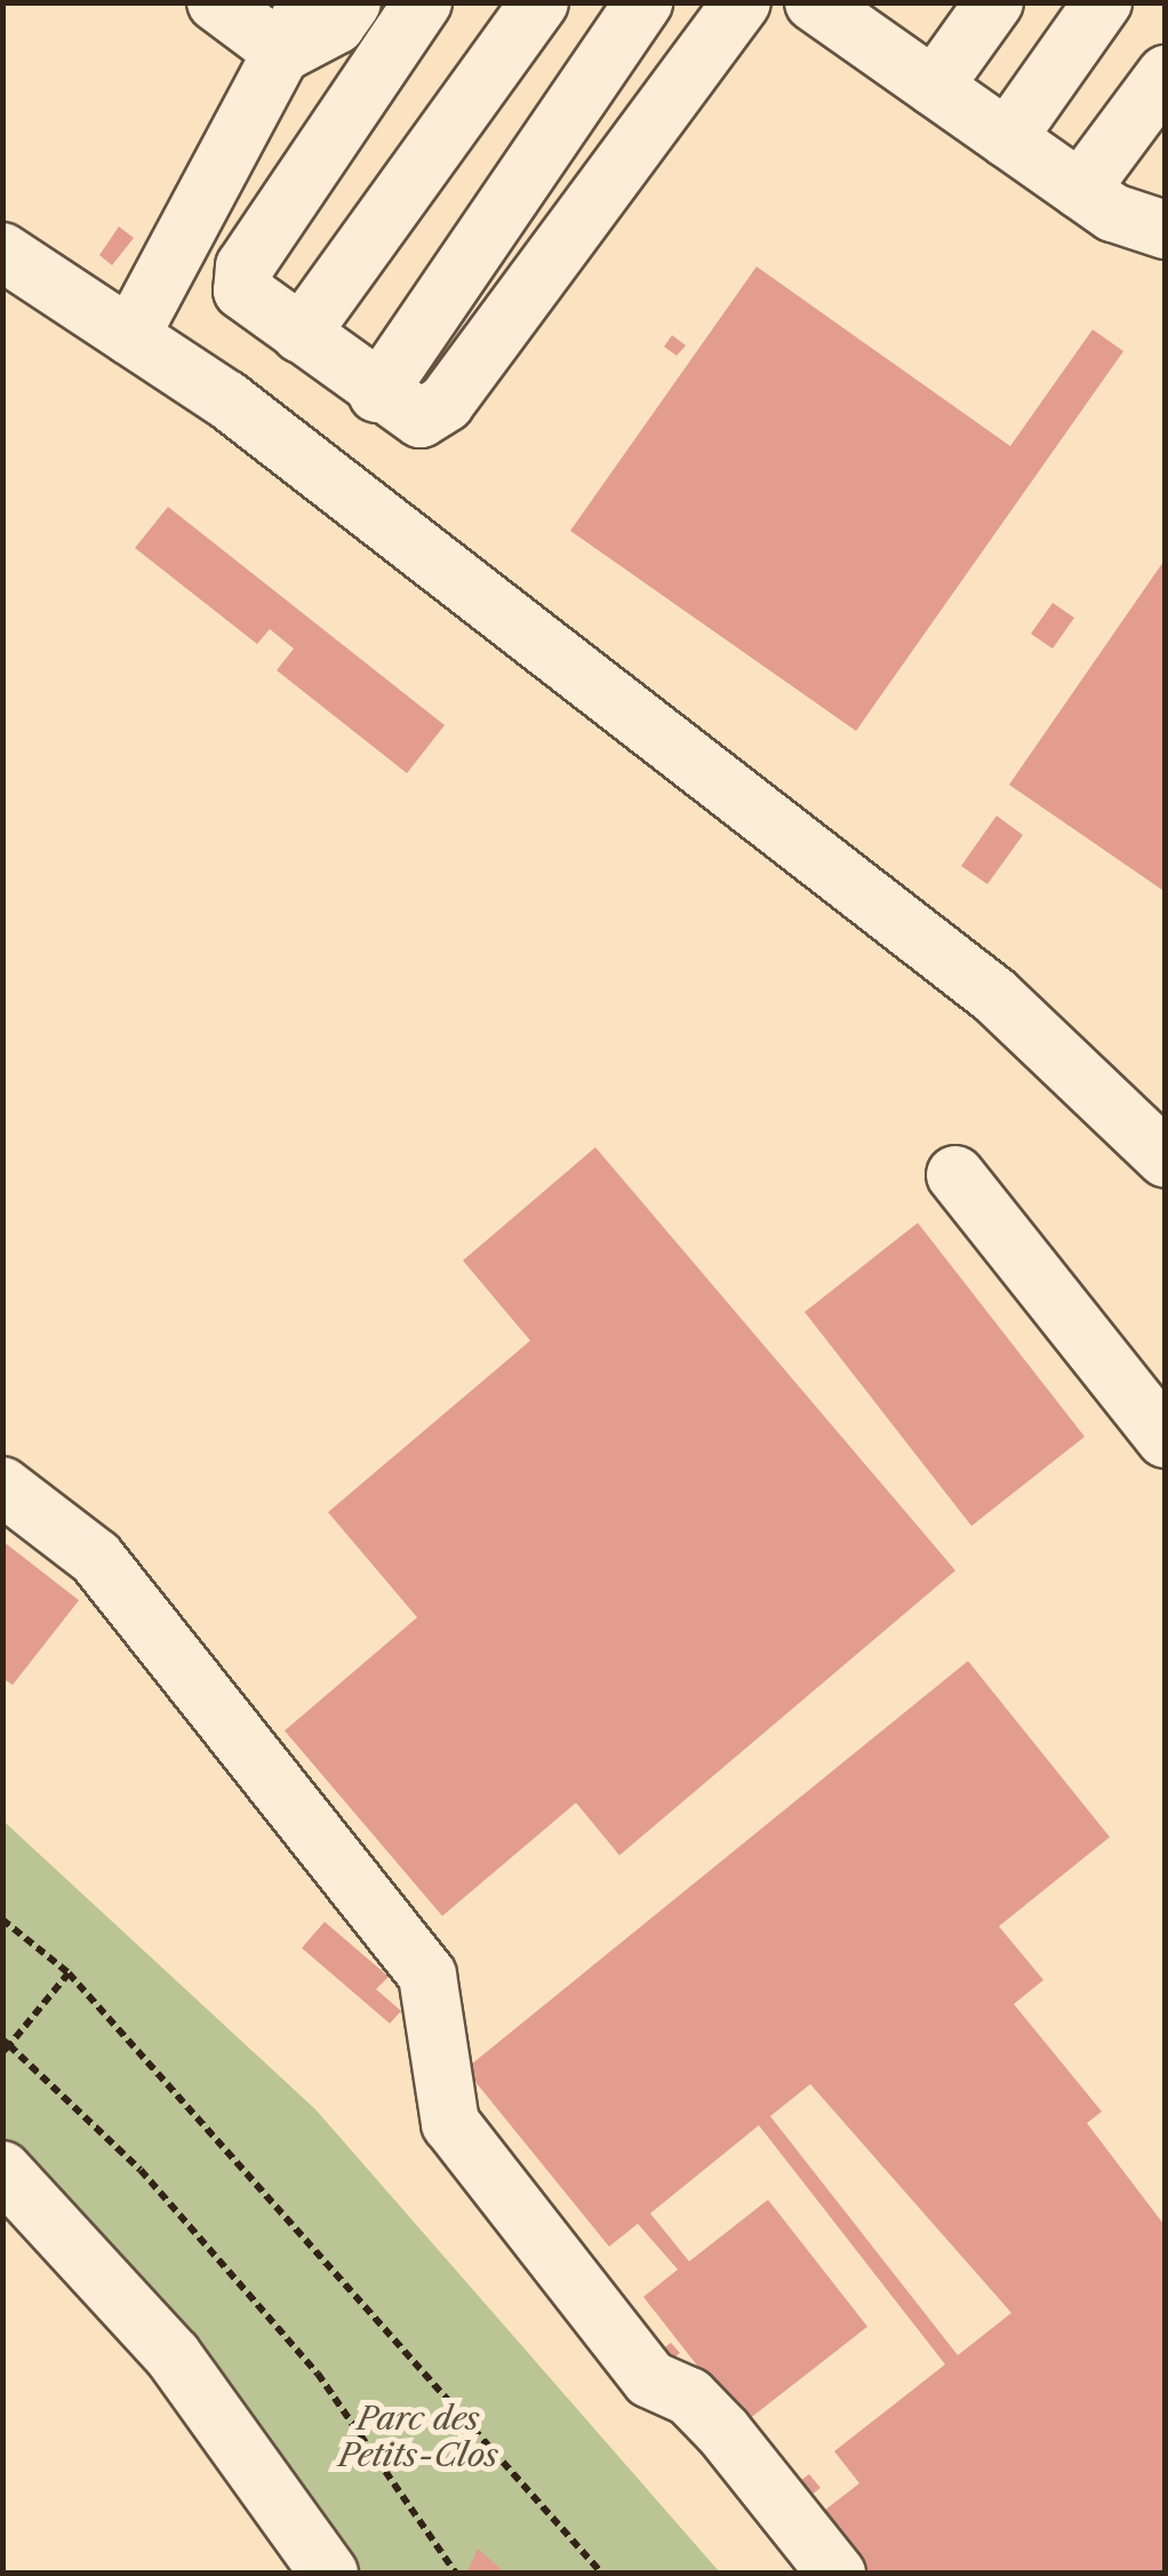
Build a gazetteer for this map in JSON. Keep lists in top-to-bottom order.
{
  "parks": ["Parc des Petits-Clos"]
}
